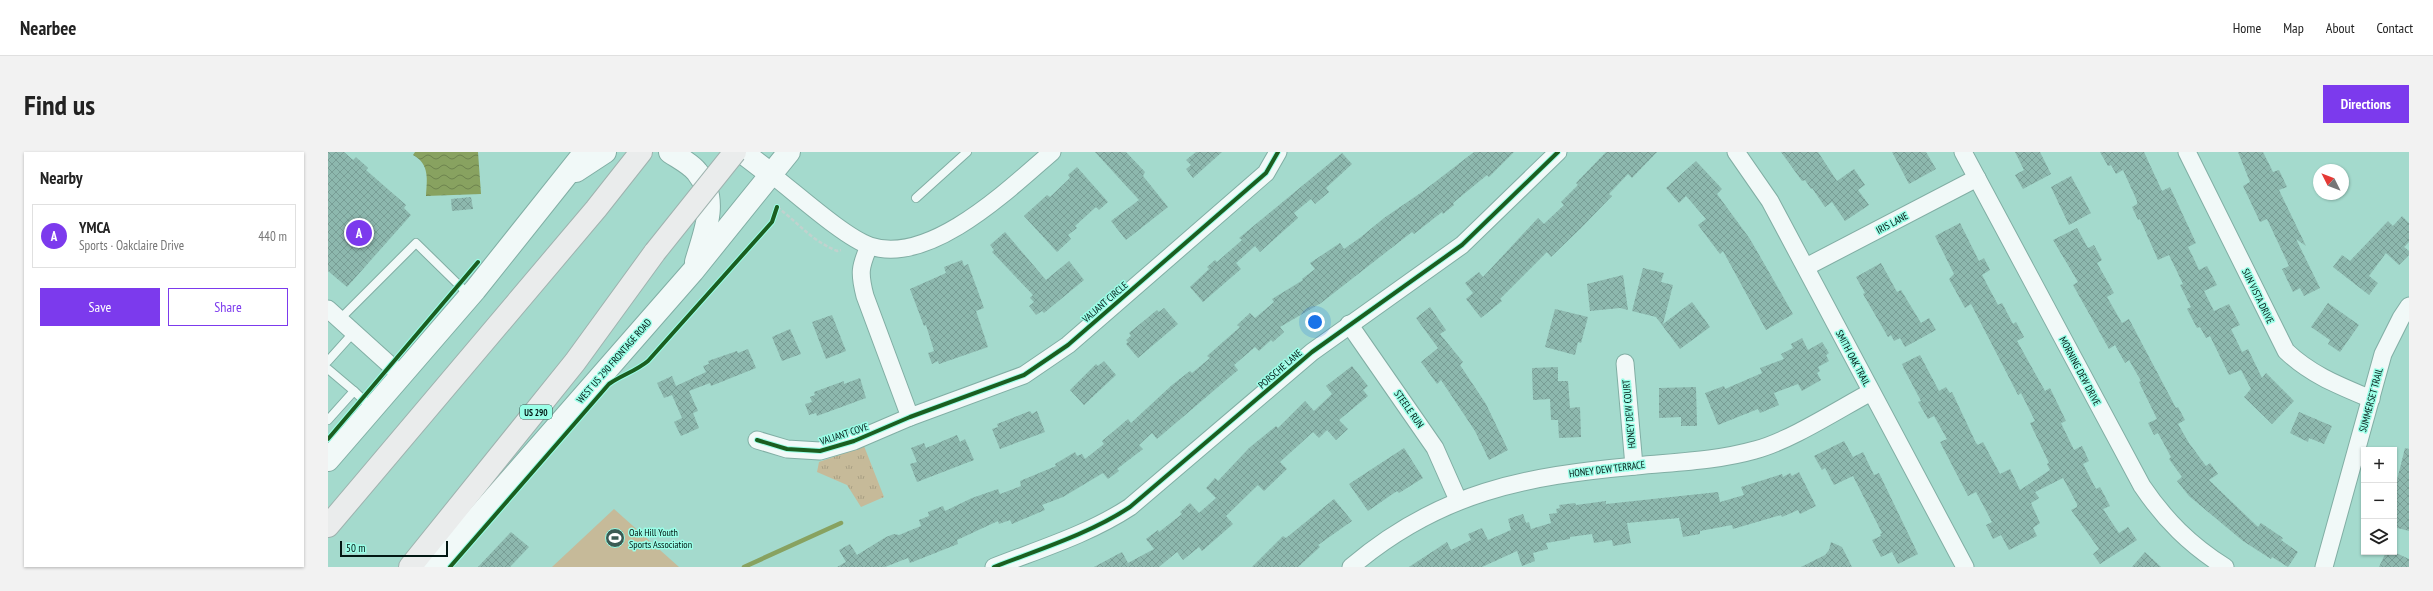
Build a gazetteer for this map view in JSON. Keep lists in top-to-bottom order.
{
  "streets": {
    "highway": ["US 290"],
    "main road": ["WEST US 290 FRONTAGE ROAD"],
    "street": [
      "IRIS LANE",
      "SUN VISTA DRIVE",
      "VALIANT CIRCLE",
      "SMITH OAK TRAIL",
      "PORSCHE LANE",
      "MORNING DEW DRIVE",
      "SUMMERSET TRAIL",
      "STEELE RUN",
      "HONEY DEW COURT",
      "VALIANT COVE",
      "HONEY DEW TERRACE"
    ]
  },
  "crossings": [
    ["IRIS LANE", "SMITH OAK TRAIL"],
    ["IRIS LANE", "MORNING DEW DRIVE"],
    ["SUN VISTA DRIVE", "SUMMERSET TRAIL"],
    ["VALIANT CIRCLE", "VALIANT COVE"],
    ["SMITH OAK TRAIL", "HONEY DEW TERRACE"],
    ["PORSCHE LANE", "STEELE RUN"],
    ["STEELE RUN", "HONEY DEW TERRACE"],
    ["HONEY DEW COURT", "HONEY DEW TERRACE"]
  ],
  "places": {
    "sports": ["Oak Hill Youth Sports Association"]
  },
  "scale_bar": "50 m",
  "north": "top left",
  "page": {
    "header": "Nearbee",
    "nav": [
      "Home",
      "Map",
      "About",
      "Contact"
    ],
    "buttons": [
      "Directions",
      ["Save", "Share"]
    ],
    "title": "Find us",
    "heading": "Nearby",
    "list": [
      {
        "mark": "A",
        "name": "YMCA",
        "note": "Sports · Oakclaire Drive",
        "value": "440 m"
      }
    ],
    "pins": "A",
    "map_buttons": ["+", "−"],
    "scale": "50 m"
  }
}
